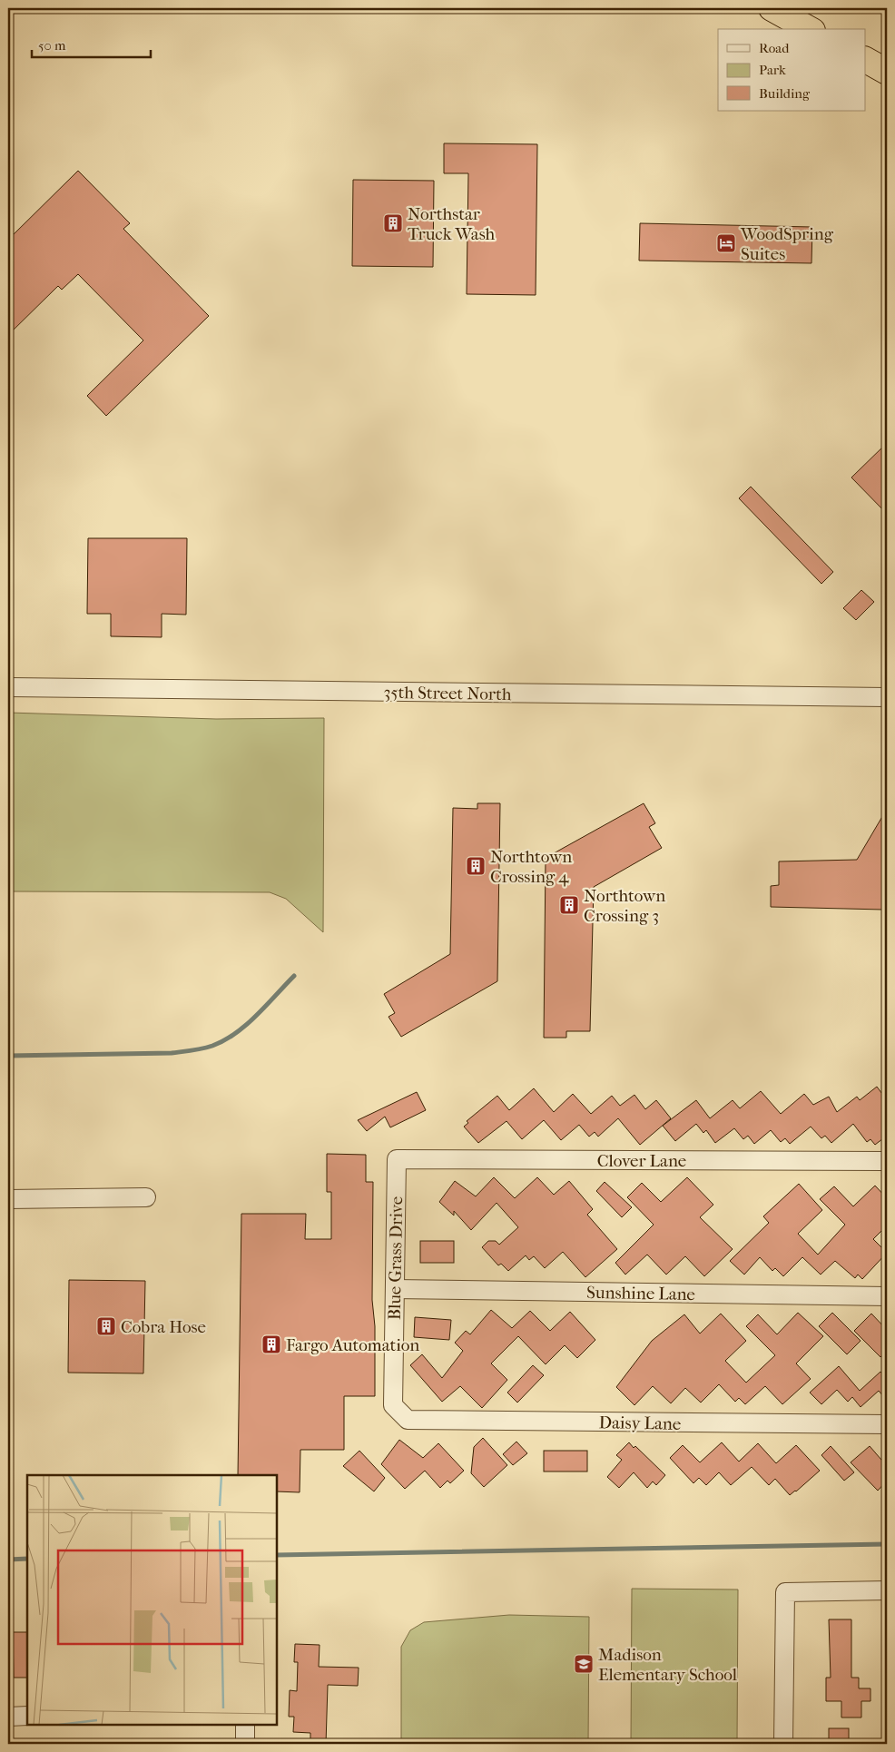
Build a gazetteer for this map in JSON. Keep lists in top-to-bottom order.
{
  "streets": {
    "street": [
      "35th Street North",
      "Clover Lane",
      "Blue Grass Drive",
      "Sunshine Lane",
      "Daisy Lane"
    ]
  },
  "crossings": [
    ["Clover Lane", "Blue Grass Drive"],
    ["Blue Grass Drive", "Sunshine Lane"],
    ["Blue Grass Drive", "Daisy Lane"]
  ],
  "places": {
    "building": [
      "Northstar Truck Wash",
      "Northtown Crossing 4",
      "Northtown Crossing 3",
      "Cobra Hose",
      "Fargo Automation"
    ],
    "hotel": ["WoodSpring Suites"],
    "school or university": ["Madison Elementary School"]
  },
  "legend": ["Road", "Park", "Building"],
  "scale_bar": "50 m"
}
